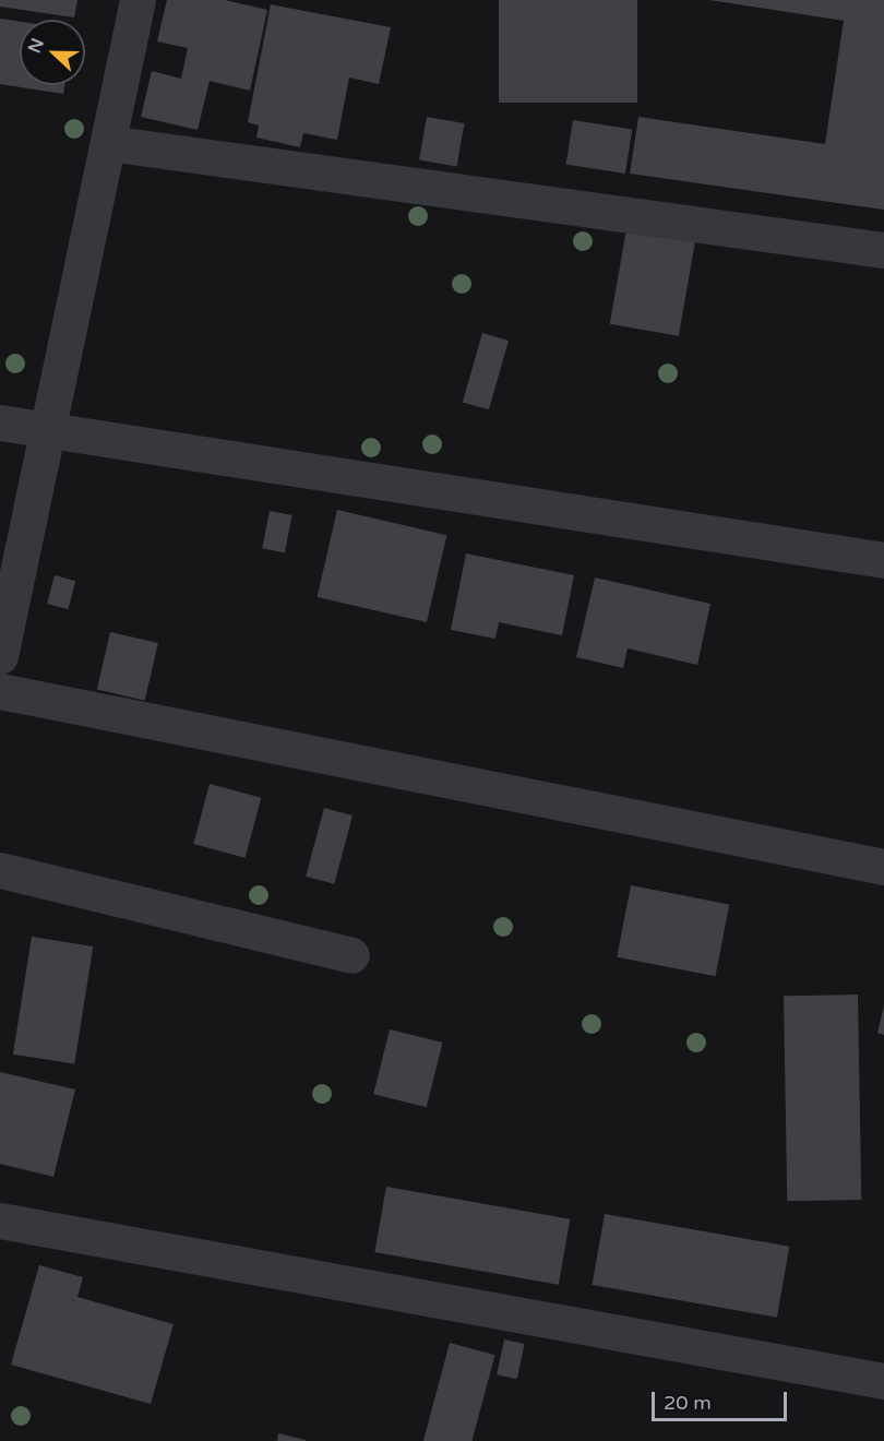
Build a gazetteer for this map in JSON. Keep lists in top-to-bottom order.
{
  "scale_bar": "20 m",
  "north": "left"
}
